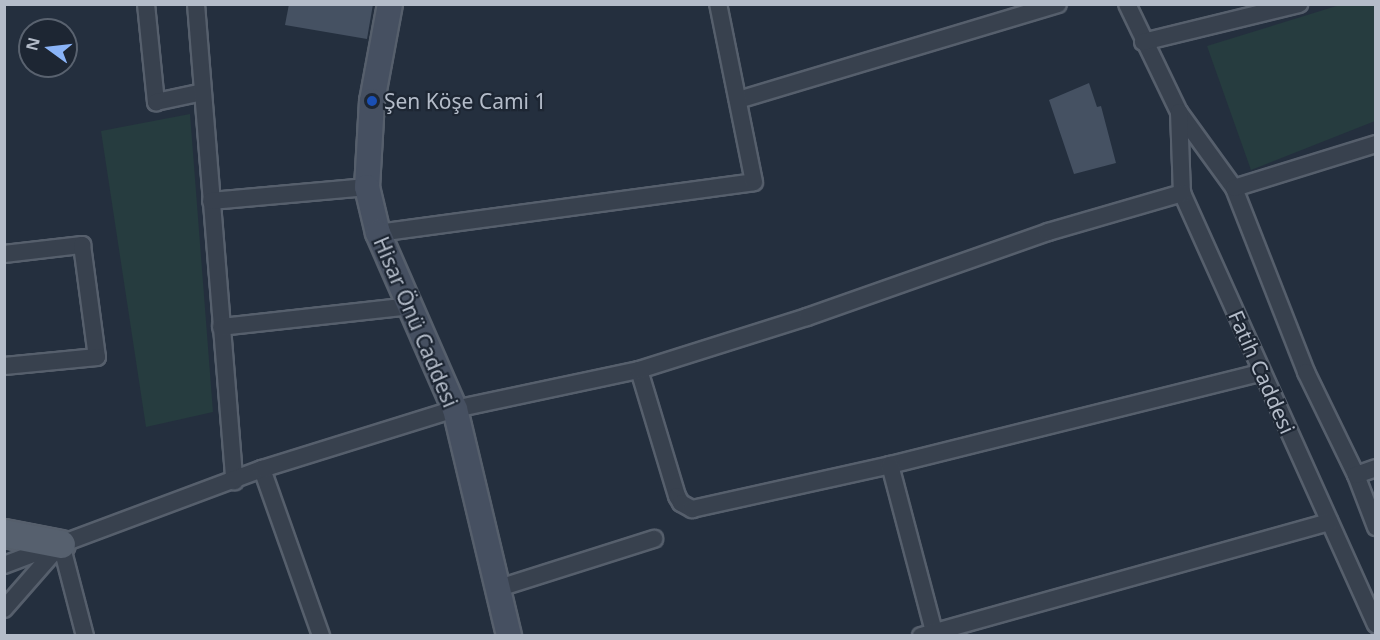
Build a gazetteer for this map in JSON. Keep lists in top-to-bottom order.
{
  "streets": {
    "main road": ["Hisar Önü Caddesi"],
    "street": ["Fatih Caddesi"]
  },
  "places": ["Şen Köşe Cami 1"],
  "north": "left"
}
